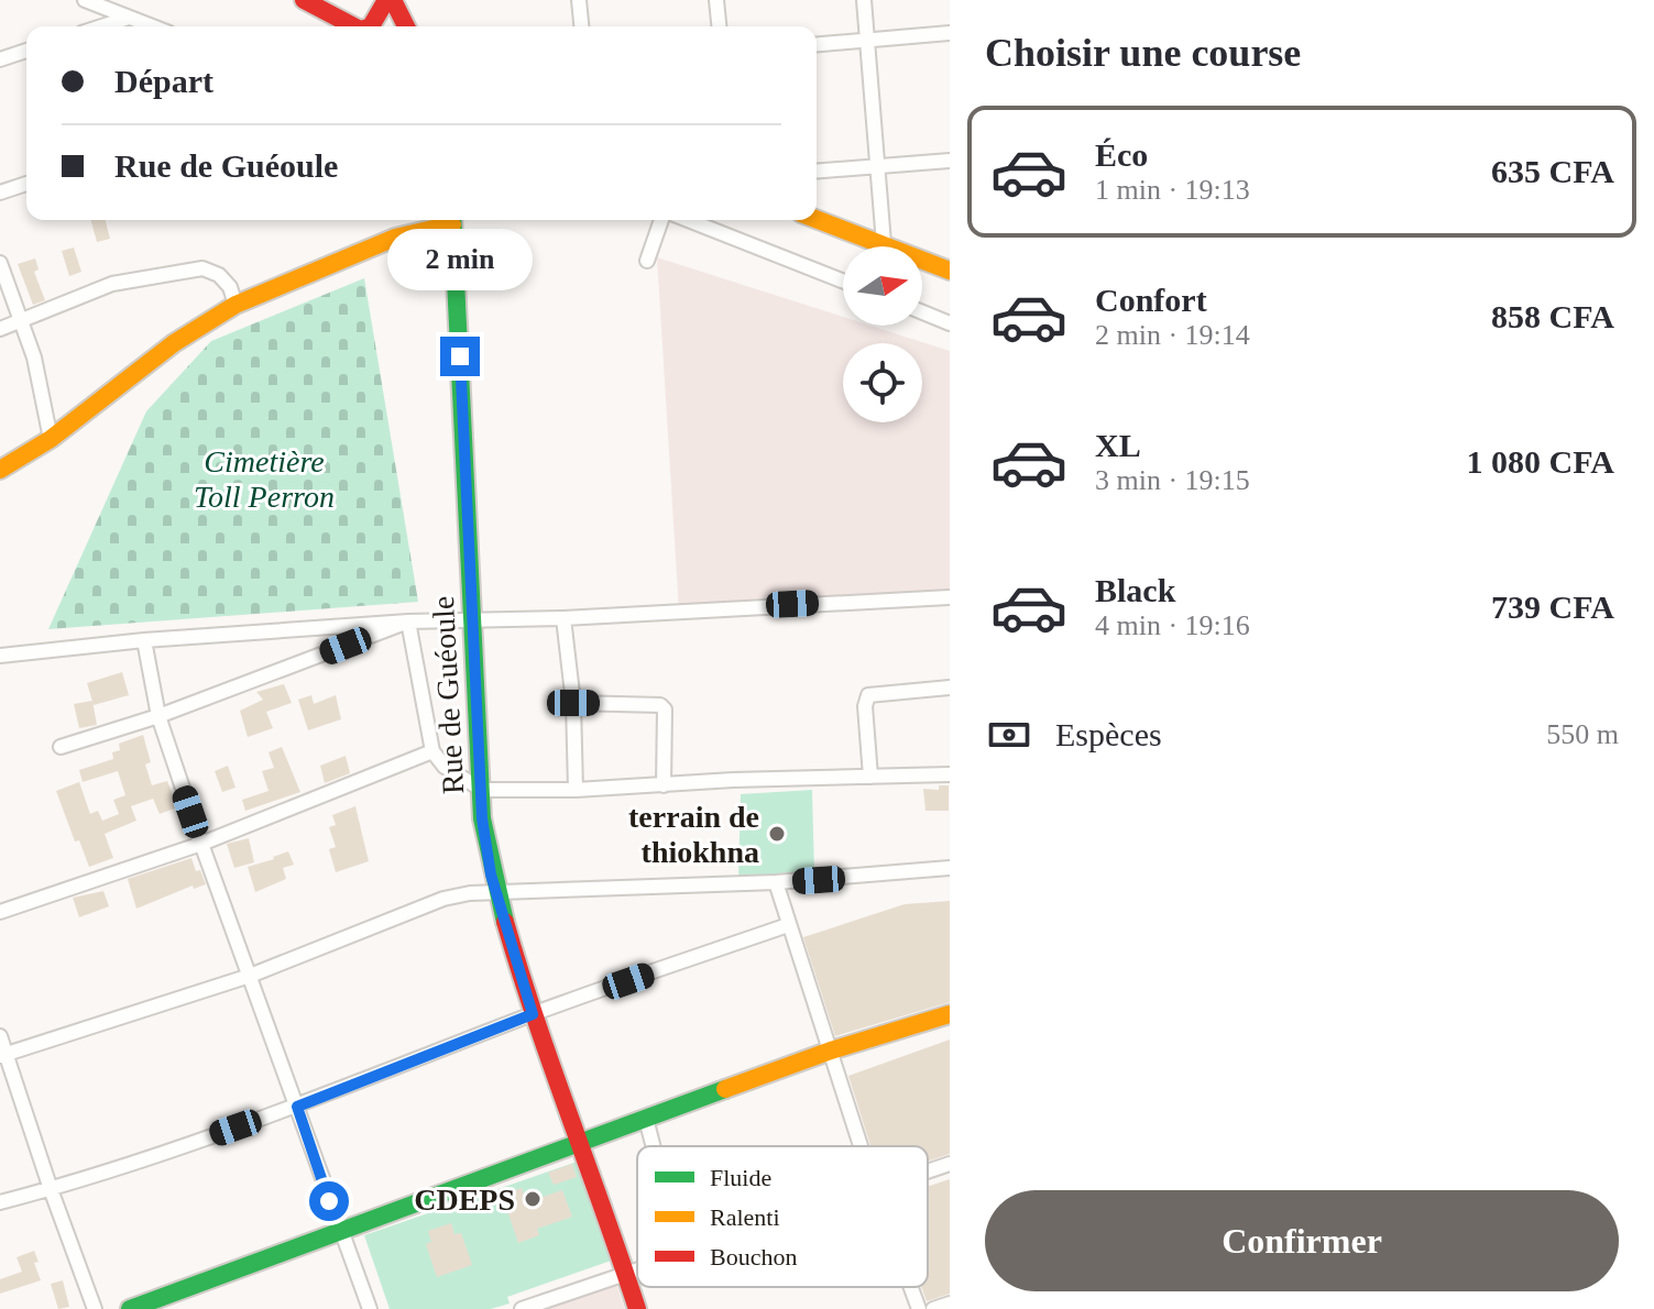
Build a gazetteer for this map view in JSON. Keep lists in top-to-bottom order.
{
  "streets": {
    "street": ["Rue de Guéoule"]
  },
  "parks": ["Cimetière Toll Perron"],
  "places": ["terrain de thiokhna", "CDEPS"],
  "legend": ["Fluide", "Ralenti", "Bouchon"],
  "north": "right",
  "page": {
    "heading": "Choisir une course",
    "banner": ["Départ", "Rue de Guéoule"],
    "list": [
      {
        "name": "Éco",
        "note": "1 min · 19:13",
        "value": "635 CFA"
      },
      {
        "name": "Confort",
        "note": "2 min · 19:14",
        "value": "858 CFA"
      },
      {
        "name": "XL",
        "note": "3 min · 19:15",
        "value": "1 080 CFA"
      },
      {
        "name": "Black",
        "note": "4 min · 19:16",
        "value": "739 CFA"
      }
    ],
    "bubble": "2 min",
    "pay": ["Espèces", "550 m"],
    "buttons": "Confirmer"
  }
}
